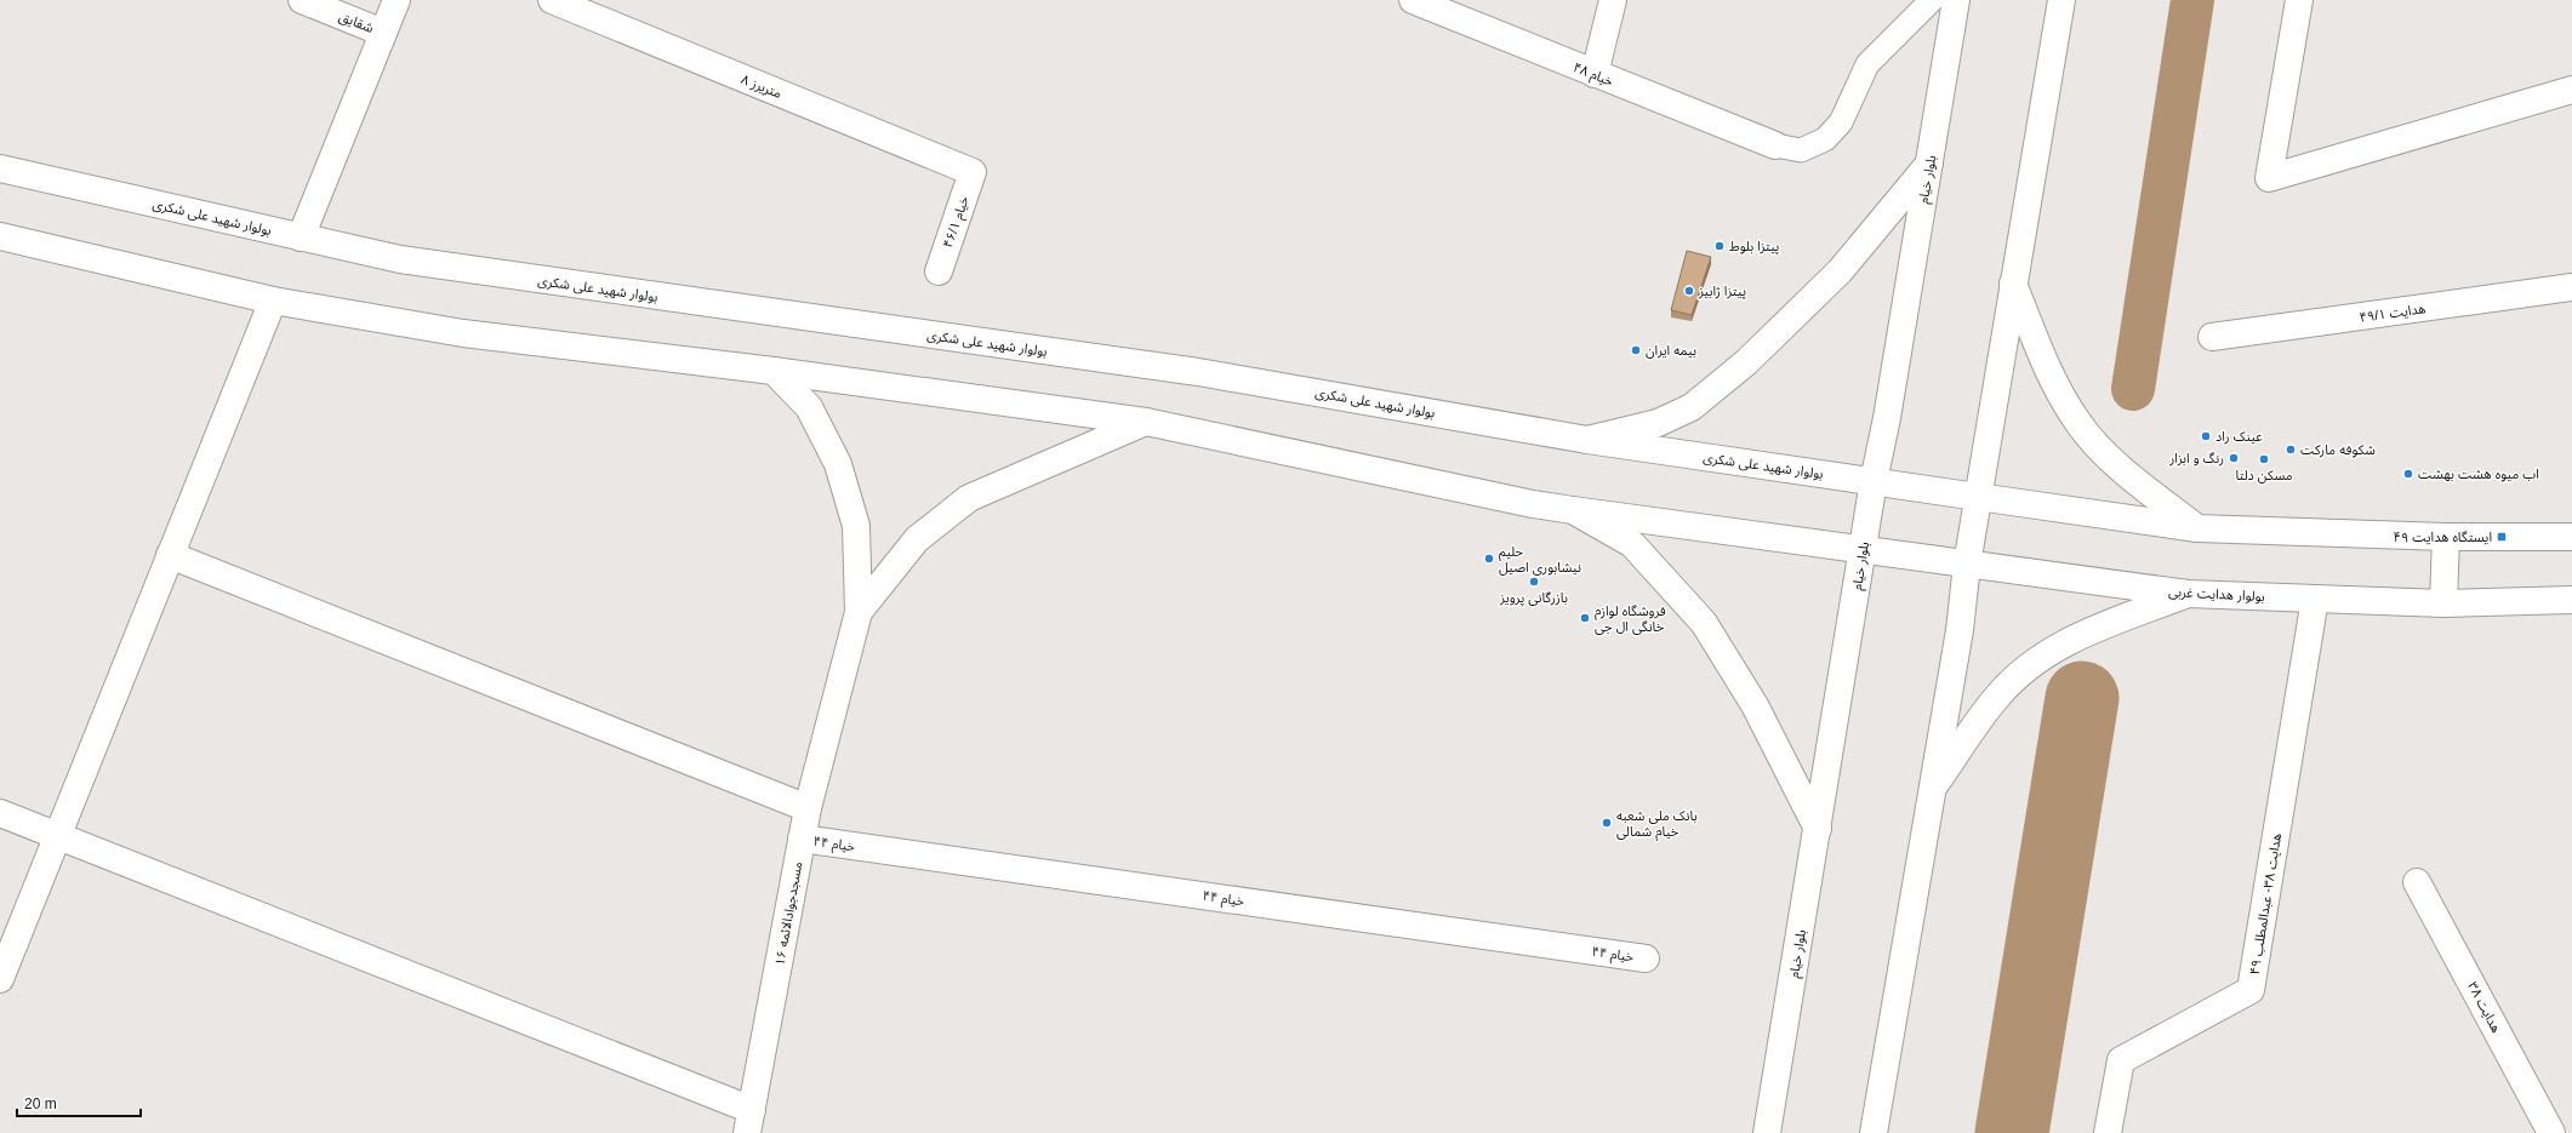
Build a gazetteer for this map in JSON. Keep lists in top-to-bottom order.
{
  "streets": {
    "main road": [
      "شقایق",
      "خیام ۴۸",
      "۸ متریرز",
      "بلوار خیام",
      "بولوار شهید علی شکری",
      "خیام ۴۶/۱",
      "هدایت ۴۹/۱",
      "بولوار هدایت غربی",
      "خیام ۴۴",
      "هدایت ۳۸- عبدالمطلب ۴۹",
      "مسجدجوادالائمه ۱۶",
      "هدایت ۳۸"
    ]
  },
  "crossings": [
    ["۸ متریرز", "خیام ۴۶/۱"],
    ["بلوار خیام", "بولوار شهید علی شکری"],
    ["بلوار خیام", "بولوار هدایت غربی"],
    ["بولوار هدایت غربی", "هدایت ۳۸- عبدالمطلب ۴۹"],
    ["خیام ۴۴", "مسجدجوادالائمه ۱۶"]
  ],
  "places": {
    "other": [
      "پیتزا بلوط",
      "پیتزا ژابیز",
      "بیمه ایران",
      "عینک راد",
      "شکوفه مارکت",
      "رنگ و ابزار",
      "مسکن دلتا",
      "اب میوه هشت بهشت",
      "حلیم نیشابوری اصیل",
      "بازرگانی پرویز",
      "فروشگاه لوازم خانگی ال جی",
      "بانک ملی شعبه خیام شمالی"
    ],
    "transit": ["ایستگاه هدایت ۴۹"]
  },
  "scale_bar": "20 m"
}
